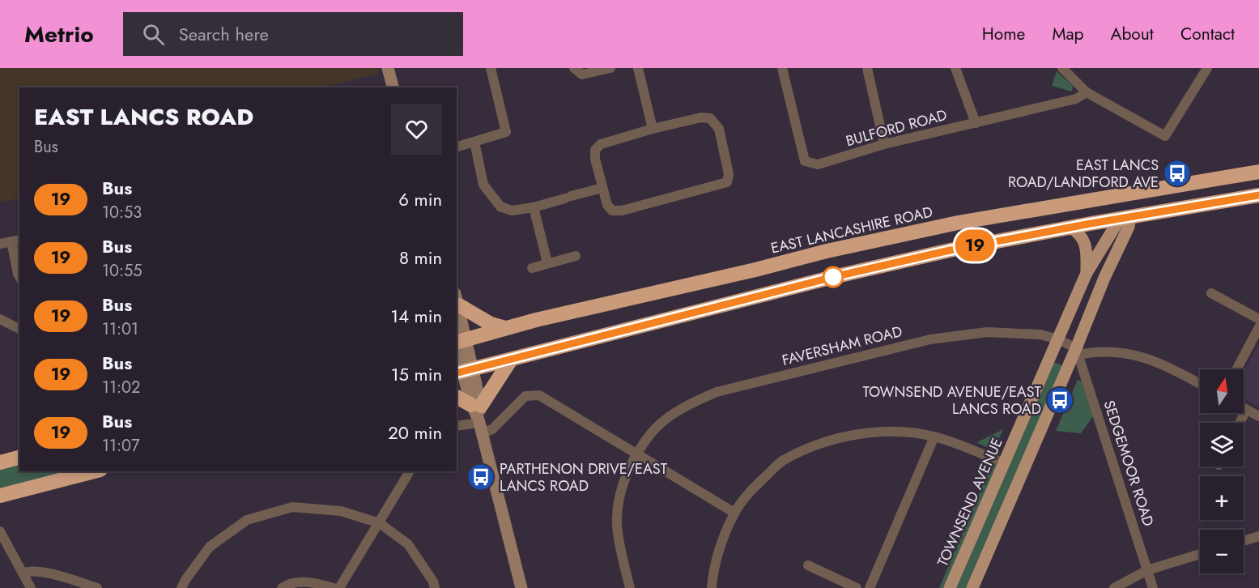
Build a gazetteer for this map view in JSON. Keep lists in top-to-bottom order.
{
  "streets": {
    "highway": ["EAST LANCASHIRE ROAD"],
    "main road": ["TOWNSEND AVENUE"],
    "street": ["BULFORD ROAD", "FAVERSHAM ROAD", "SEDGEMOOR ROAD"]
  },
  "crossings": [
    ["FAVERSHAM ROAD", "SEDGEMOOR ROAD"],
    ["FAVERSHAM ROAD", "TOWNSEND AVENUE"]
  ],
  "places": {
    "bus stop": ["EAST LANCS ROAD/LANDFORD AVE", "TOWNSEND AVENUE/EAST LANCS ROAD", "PARTHENON DRIVE/EAST LANCS ROAD"]
  },
  "lines": ["bus line 19"],
  "north": "top",
  "page": {
    "header": "Metrio",
    "search": "Search here",
    "nav": [
      "Home",
      "Map",
      "About",
      "Contact"
    ],
    "on_map": "19",
    "heading": ["EAST LANCS ROAD", "Bus"],
    "list": [
      {
        "mark": "19",
        "name": "Bus",
        "note": "10:53",
        "value": "6 min"
      },
      {
        "mark": "19",
        "name": "Bus",
        "note": "10:55",
        "value": "8 min"
      },
      {
        "mark": "19",
        "name": "Bus",
        "note": "11:01",
        "value": "14 min"
      },
      {
        "mark": "19",
        "name": "Bus",
        "note": "11:02",
        "value": "15 min"
      },
      {
        "mark": "19",
        "name": "Bus",
        "note": "11:07",
        "value": "20 min"
      }
    ],
    "map_buttons": ["+", "−"]
  }
}
